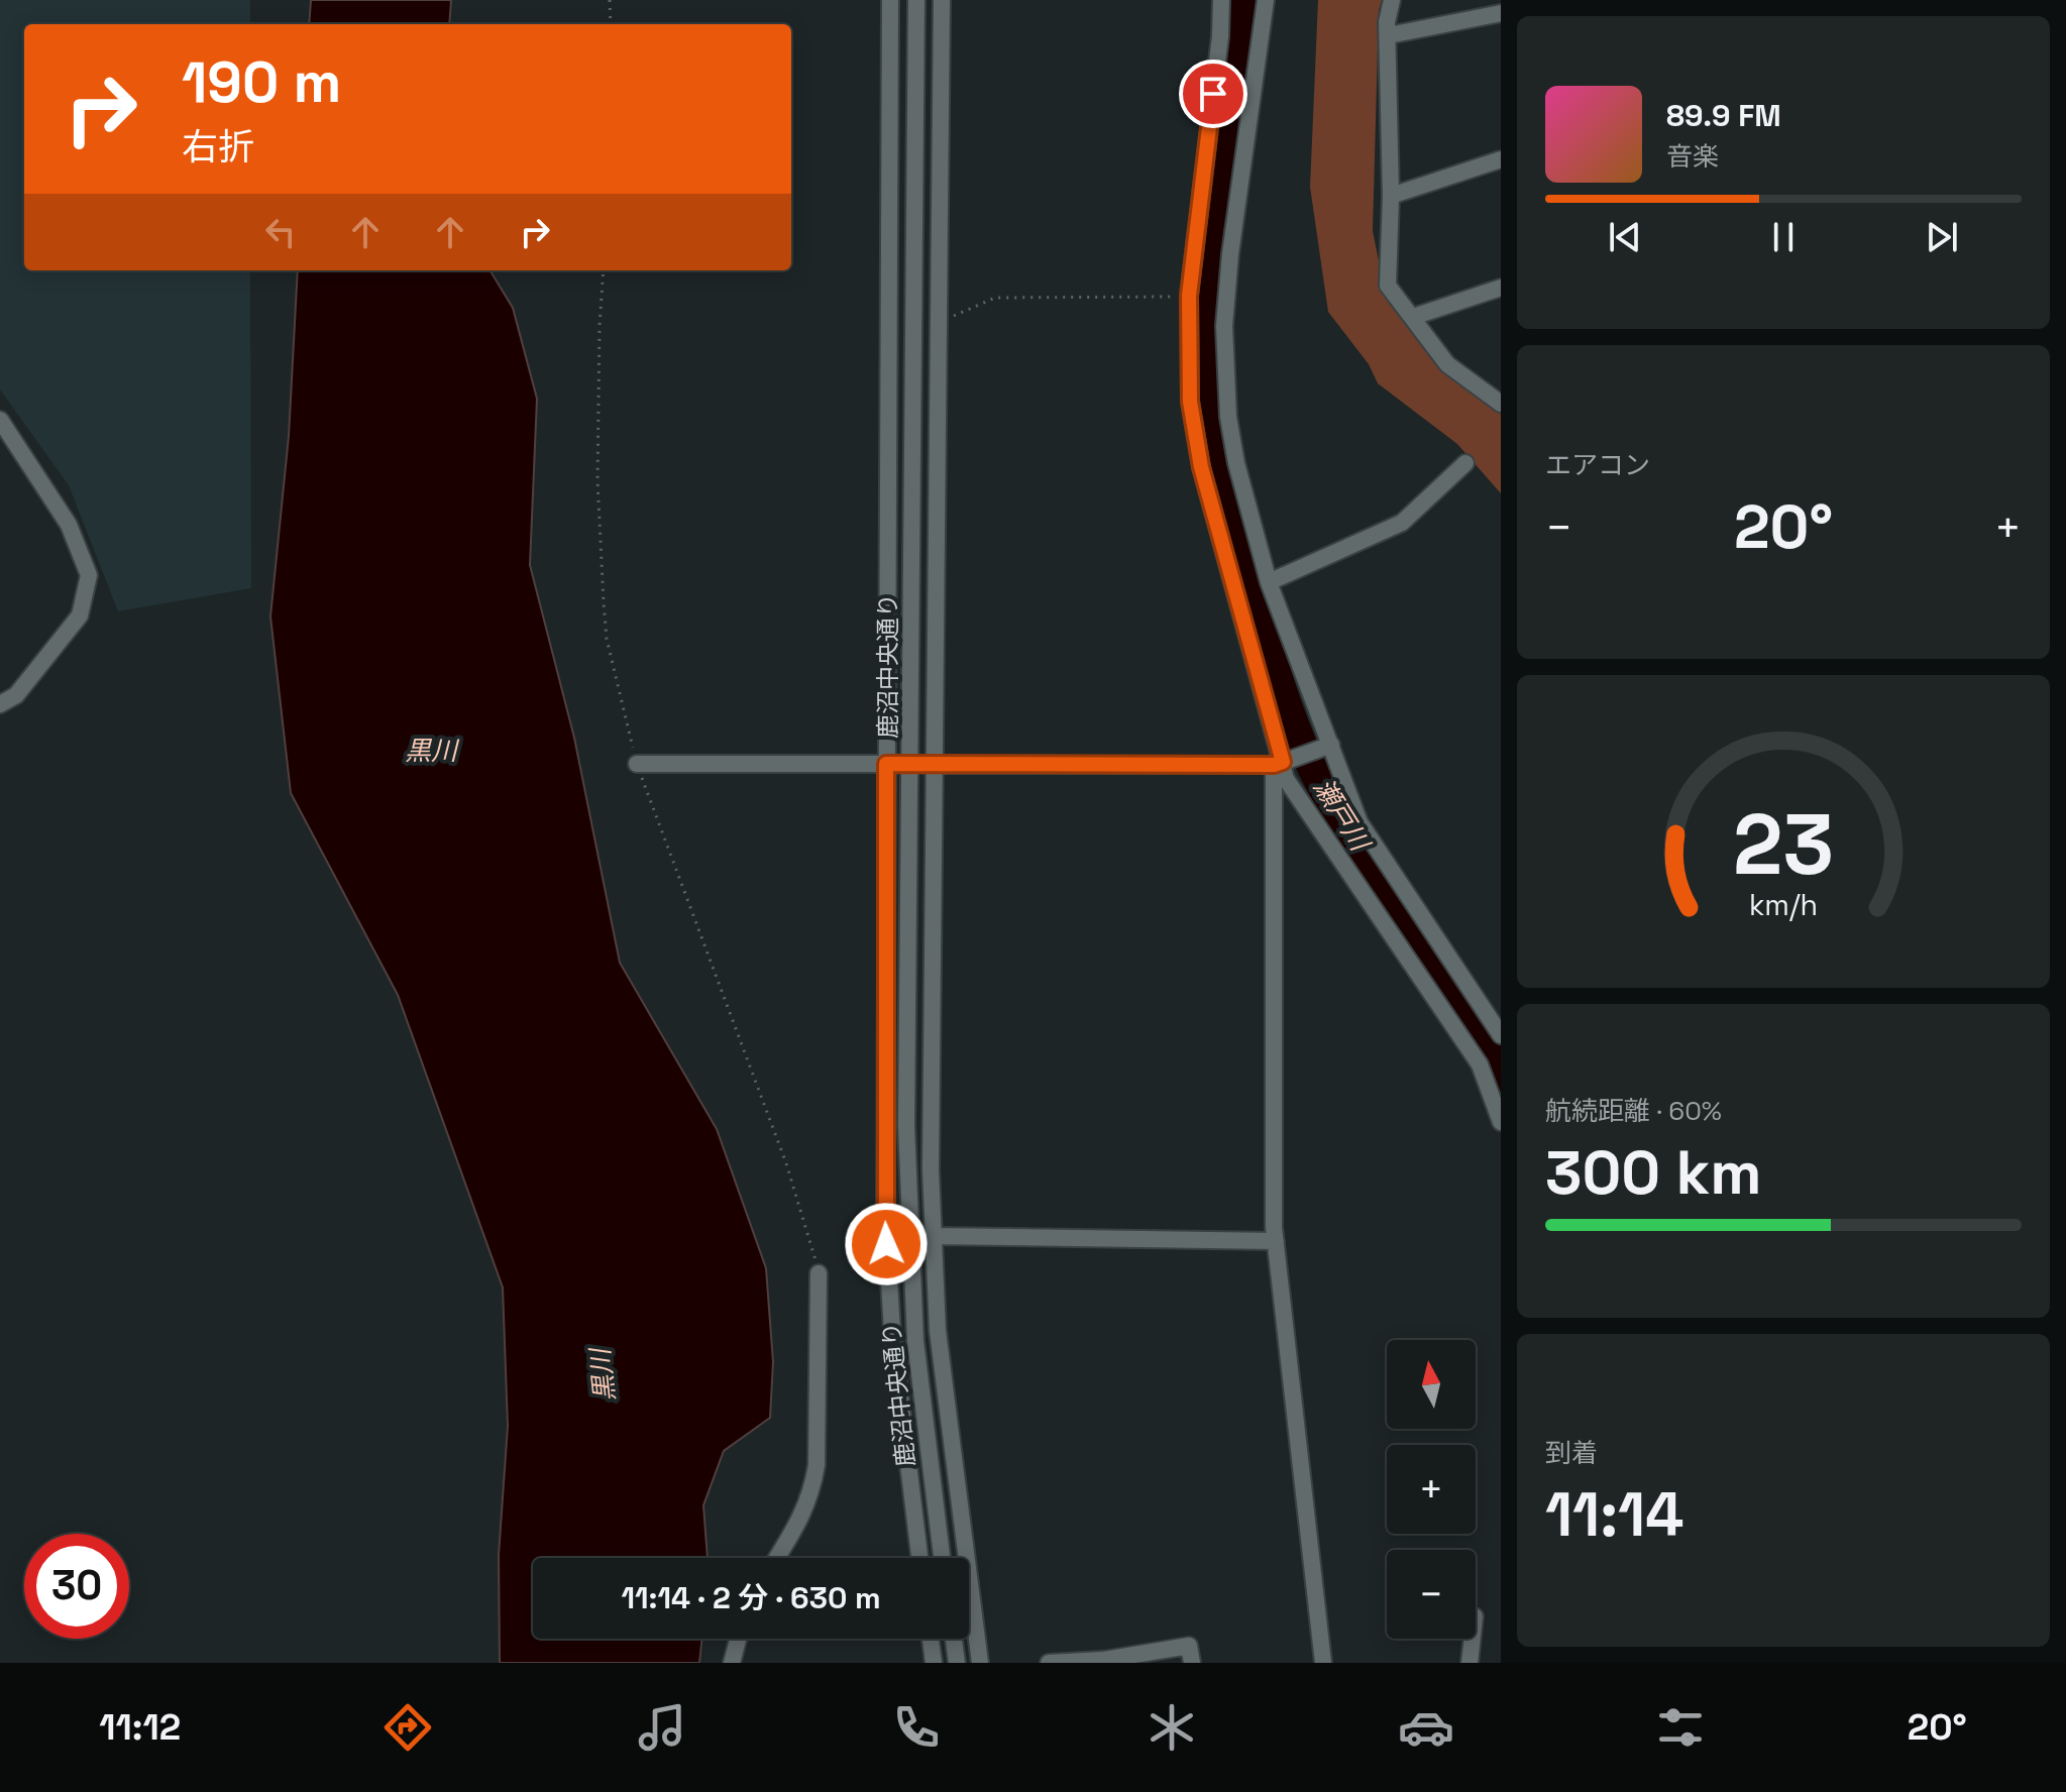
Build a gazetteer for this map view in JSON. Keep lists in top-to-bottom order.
{
  "streets": {
    "street": ["鹿沼中央通り"]
  },
  "water": ["黒川", "瀬戸川"],
  "north": "top",
  "page": {
    "turn": ["190 m", "右折"],
    "song": ["89.9 FM", "音楽"],
    "tile": [
      "エアコン",
      ["航続距離 · 60%", "300 km"],
      ["到着", "11:14"]
    ],
    "heat": ["−", "20°", "+"],
    "map_buttons": ["+", "−"],
    "limit": "30",
    "trip": "11:14 · 2 分 · 630 m",
    "tabs": ["11:12", "20°"],
    "gauge": ["23", "km/h"]
  }
}
